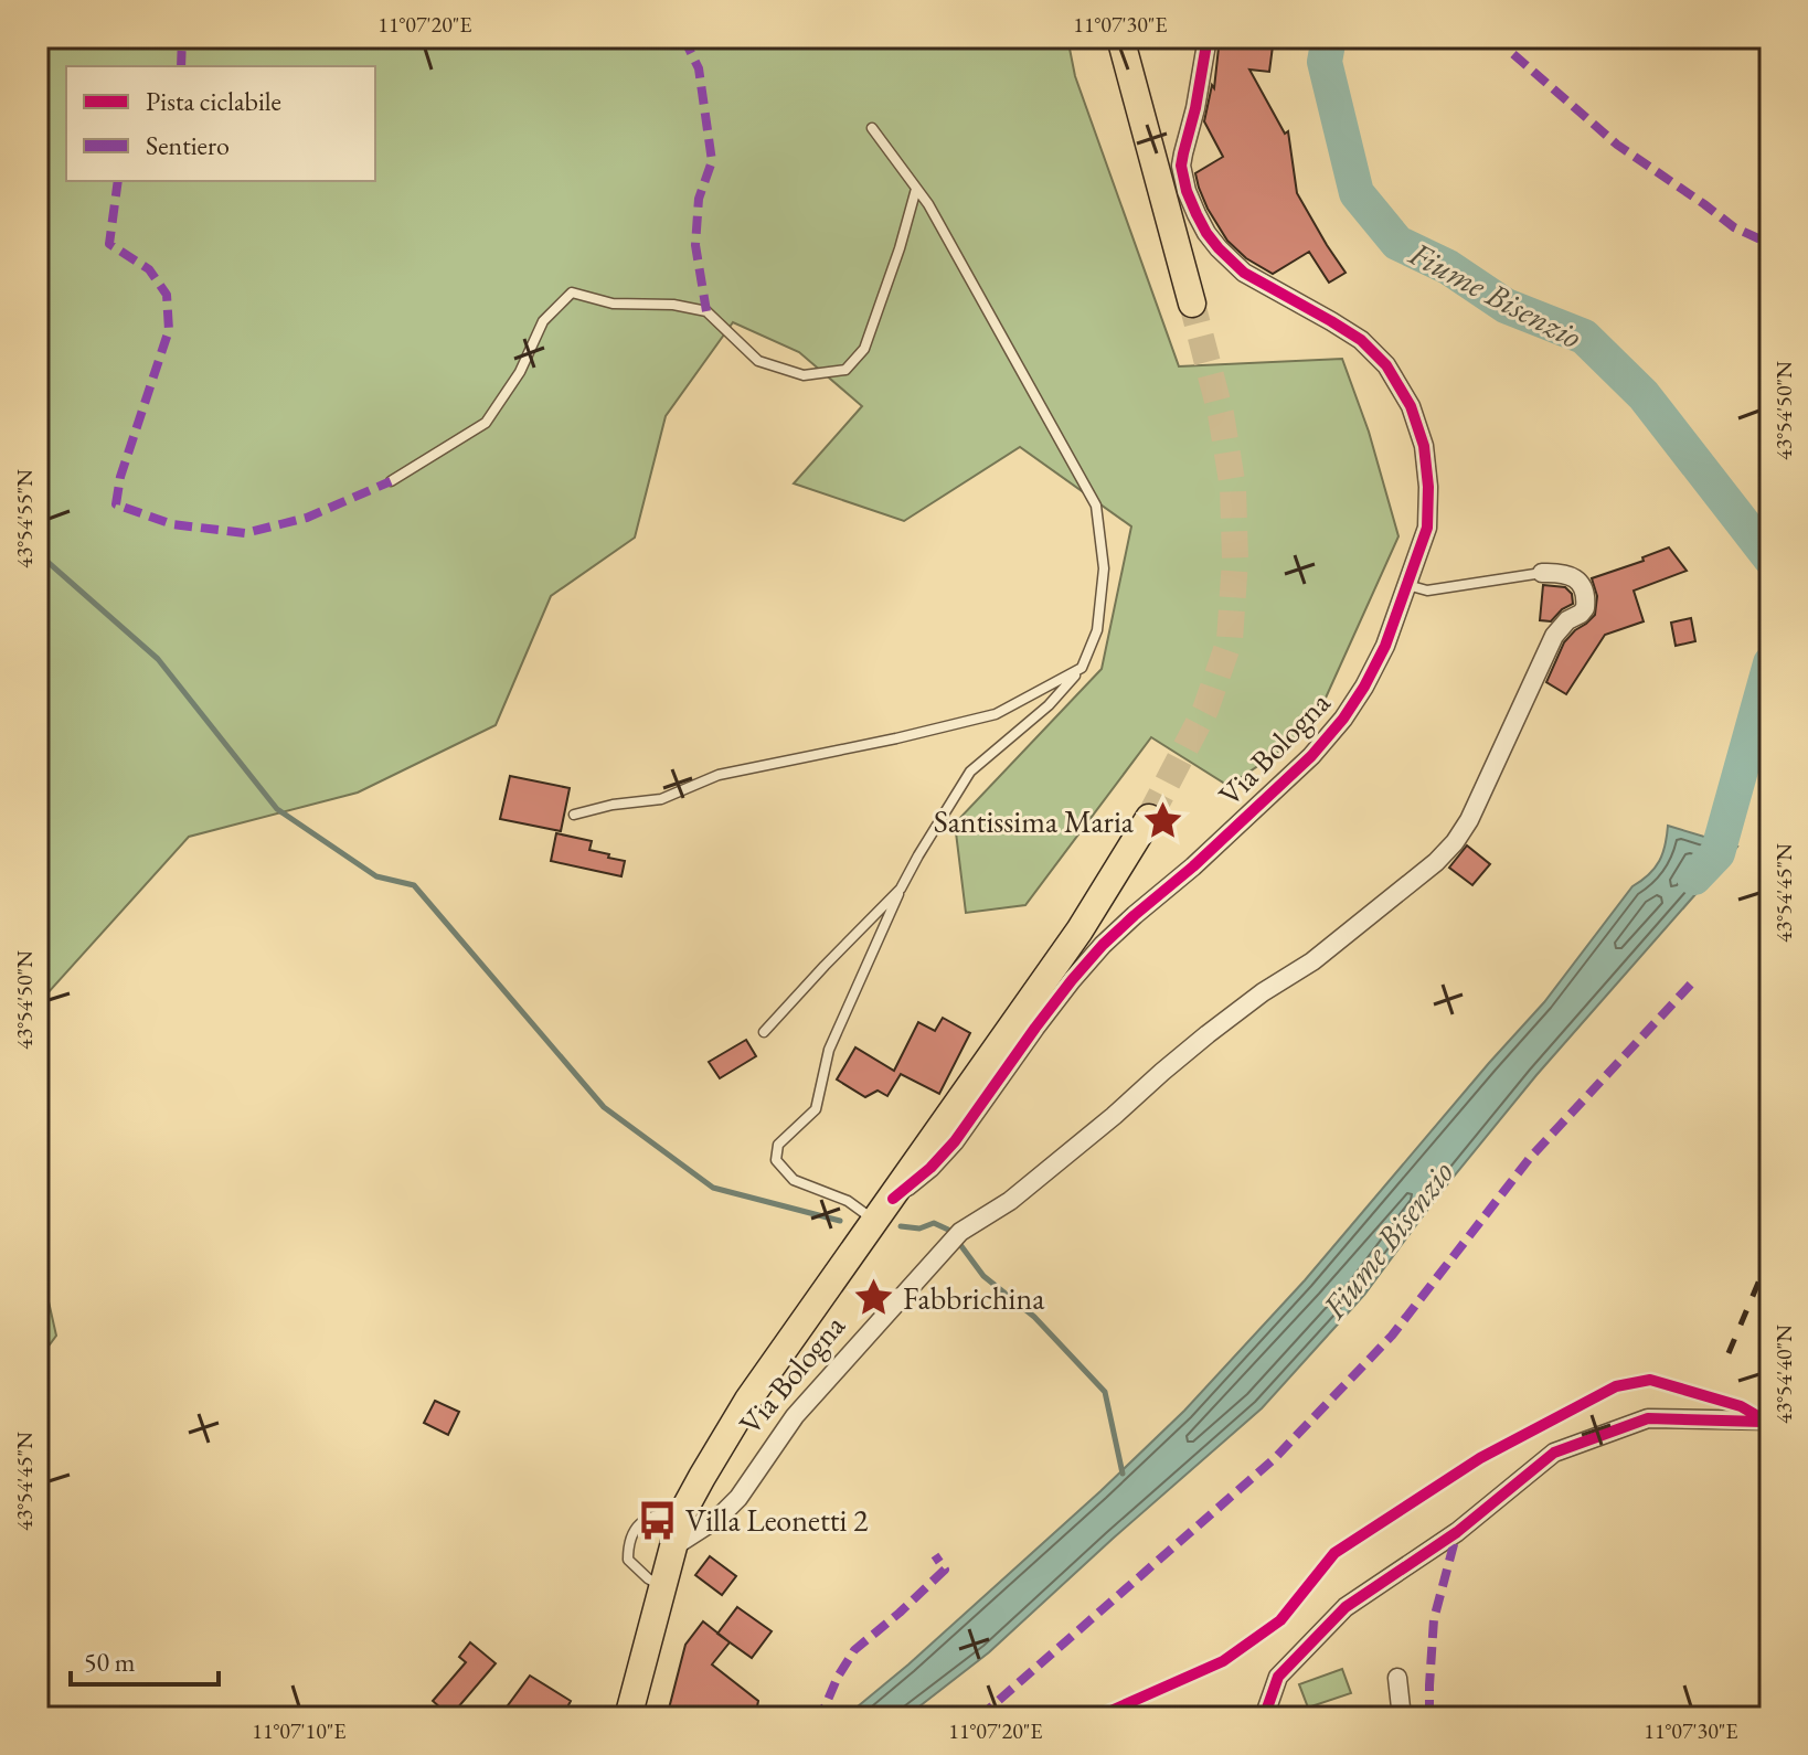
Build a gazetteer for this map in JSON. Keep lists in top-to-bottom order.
{
  "streets": {
    "main road": ["Via Bologna"]
  },
  "water": ["Fiume Bisenzio"],
  "places": {
    "place": ["Santissima Maria", "Fabbrichina"],
    "bus stop": ["Villa Leonetti 2"]
  },
  "legend": ["Pista ciclabile", "Sentiero"],
  "scale_bar": "50 m",
  "coordinates": [
    "11°07'20\"E",
    "11°07'30\"E",
    "43°54'50\"N",
    "43°54'55\"N",
    "43°54'45\"N",
    "43°54'40\"N",
    "11°07'10\"E"
  ]
}
